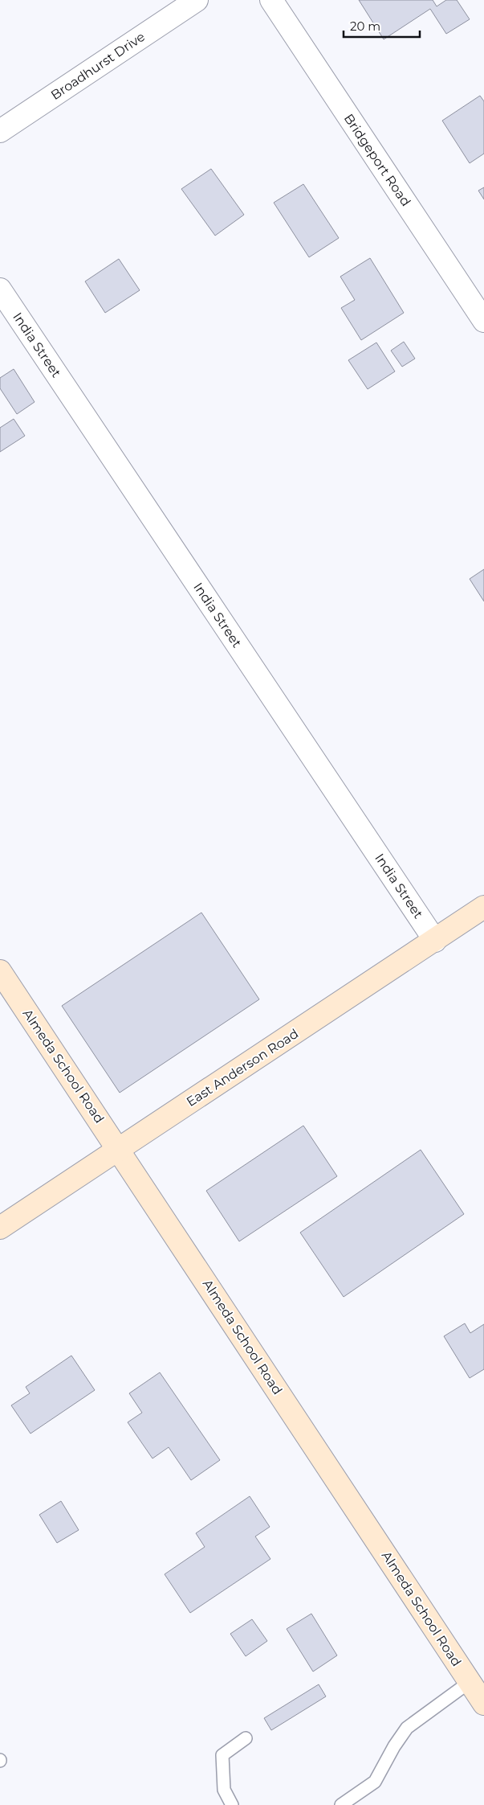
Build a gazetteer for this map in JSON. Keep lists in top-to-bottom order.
{
  "streets": {
    "street": [
      "Broadhurst Drive",
      "Bridgeport Road",
      "India Street",
      "Almeda School Road",
      "East Anderson Road"
    ]
  },
  "crossings": [
    ["India Street", "East Anderson Road"],
    ["Almeda School Road", "East Anderson Road"]
  ],
  "scale_bar": "20 m"
}
